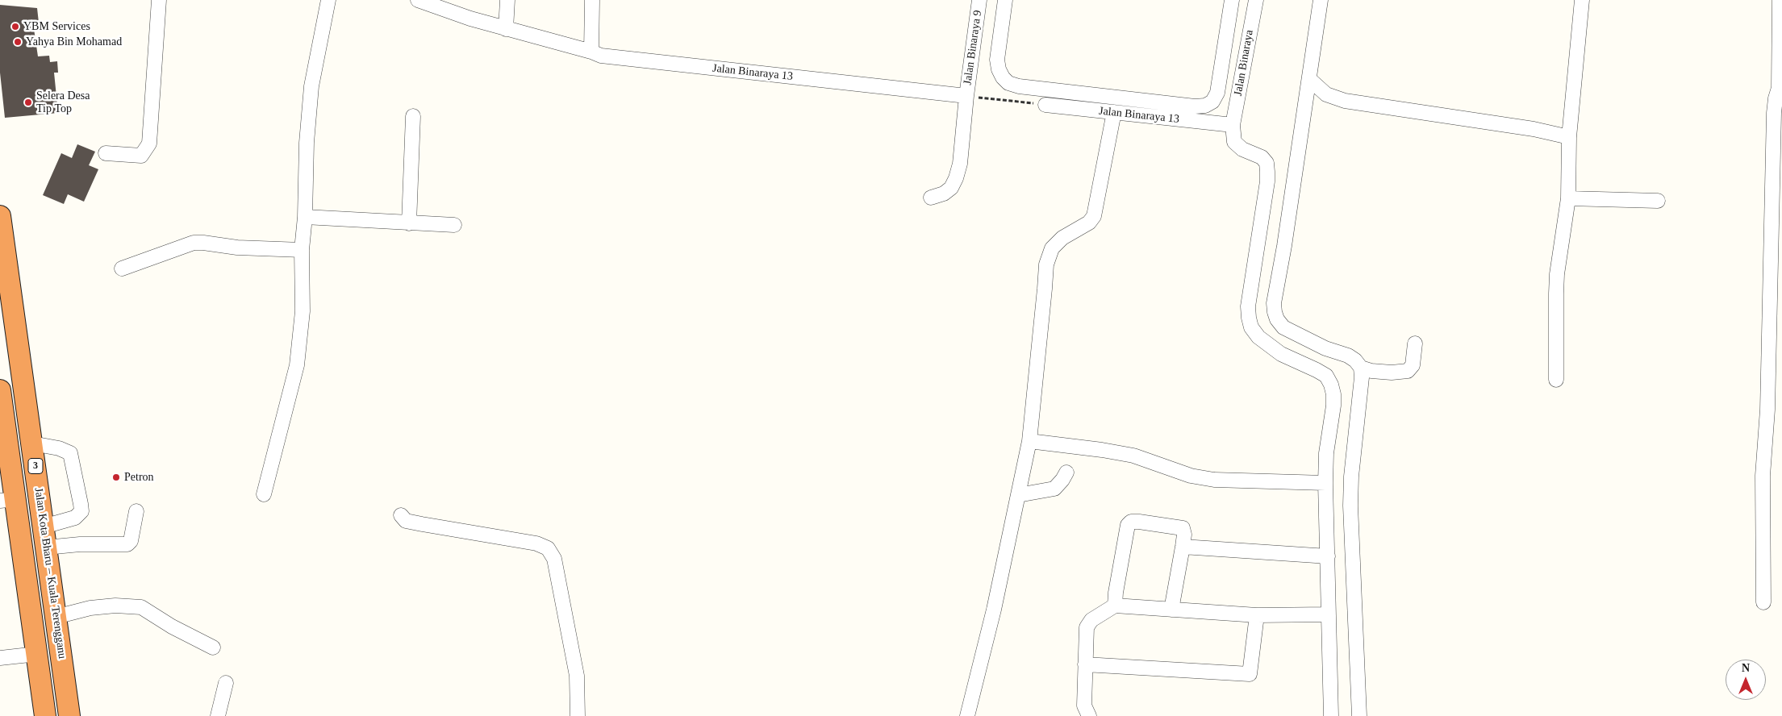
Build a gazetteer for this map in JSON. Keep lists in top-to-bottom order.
{
  "streets": {
    "highway": ["3", "Jalan Kota Bharu – Kuala Terengganu"],
    "street": ["Jalan Binaraya 9", "Jalan Binaraya", "Jalan Binaraya 13"]
  },
  "crossings": [
    ["Jalan Binaraya 9", "Jalan Binaraya 13"],
    ["Jalan Binaraya", "Jalan Binaraya 13"]
  ],
  "places": [
    "YBM Services",
    "Yahya Bin Mohamad",
    "Selera Desa Tip Top",
    "Petron"
  ],
  "north": "top"
}
